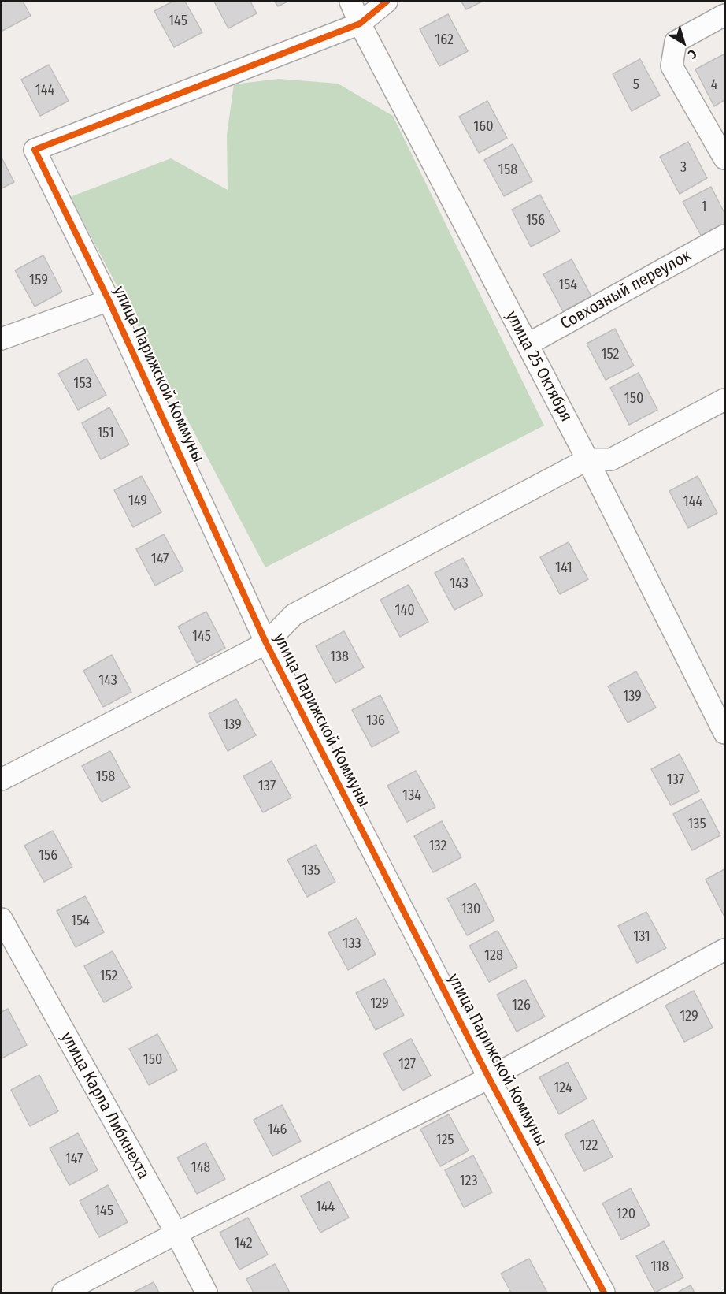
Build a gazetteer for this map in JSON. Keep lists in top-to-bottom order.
{
  "streets": {
    "street": [
      "Совхозный переулок",
      "улица 25 Октября",
      "улица Парижской Коммуны",
      "улица Карла Либкнехта"
    ]
  },
  "crossings": [
    ["Совхозный переулок", "улица 25 Октября"],
    ["улица 25 Октября", "улица Парижской Коммуны"]
  ],
  "house_numbers": [
    "145",
    "162",
    "5",
    "4",
    "144",
    "160",
    "3",
    "158",
    "1",
    "156",
    "159",
    "154",
    "152",
    "153",
    "150",
    "151",
    "149",
    "144",
    "147",
    "141",
    "143",
    "140",
    "145",
    "138",
    "143",
    "139",
    "136",
    "139",
    "158",
    "137",
    "137",
    "134",
    "135",
    "132",
    "156",
    "135",
    "130",
    "154",
    "131",
    "133",
    "128",
    "152",
    "129",
    "126",
    "129",
    "150",
    "127",
    "124",
    "146",
    "125",
    "122",
    "147",
    "148",
    "123",
    "144",
    "145",
    "120",
    "142",
    "118"
  ],
  "north": "bottom right"
}
